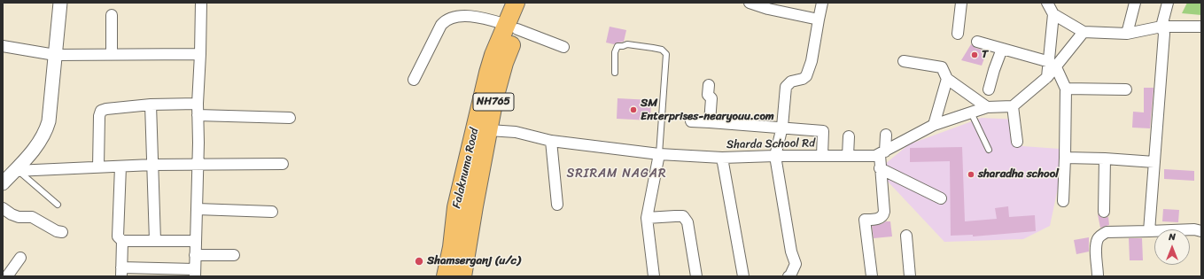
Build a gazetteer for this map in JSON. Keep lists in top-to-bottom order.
{
  "streets": {
    "highway": ["NH765", "Falaknuma Road"],
    "street": ["Sharda School Rd"]
  },
  "crossings": [
    ["Sharda School Rd", "Falaknuma Road"]
  ],
  "districts": ["SRIRAM NAGAR"],
  "places": [
    "T",
    "SM Enterprises-nearyouu.com",
    "sharadha school",
    "Shamserganj (u/c)"
  ],
  "north": "top"
}
